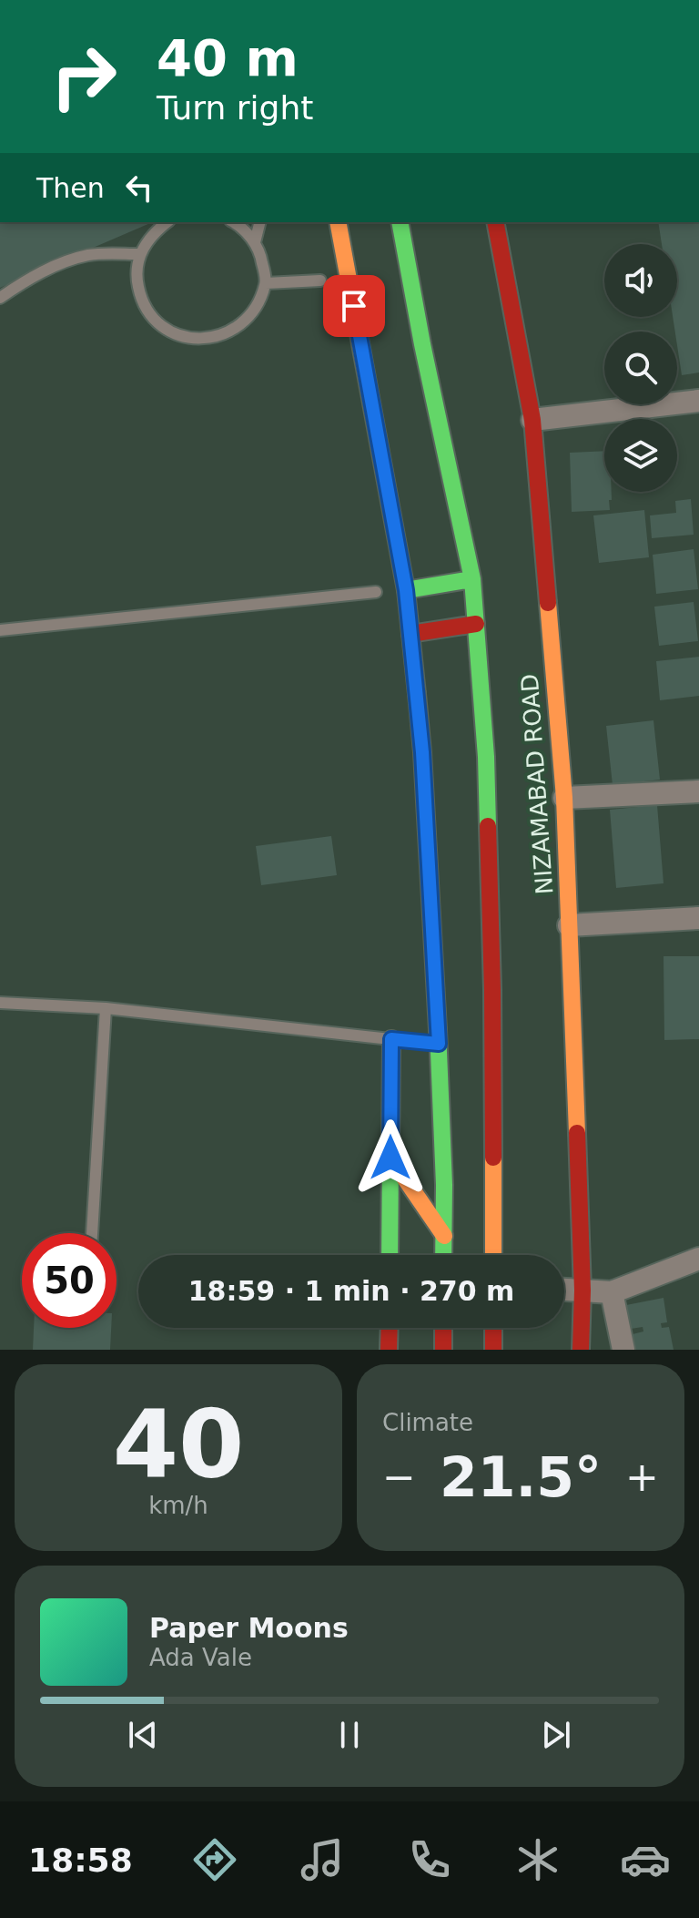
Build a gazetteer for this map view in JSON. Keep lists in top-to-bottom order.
{
  "streets": {
    "main road": ["NIZAMABAD ROAD"]
  },
  "page": {
    "turn": ["40 m", "Turn right"],
    "then": "Then",
    "limit": "50",
    "trip": "18:59 · 1 min · 270 m",
    "tile": [
      ["40", "km/h"],
      "Climate"
    ],
    "heat": ["−", "21.5°", "+"],
    "song": ["Paper Moons", "Ada Vale"],
    "tabs": "18:58"
  }
}
